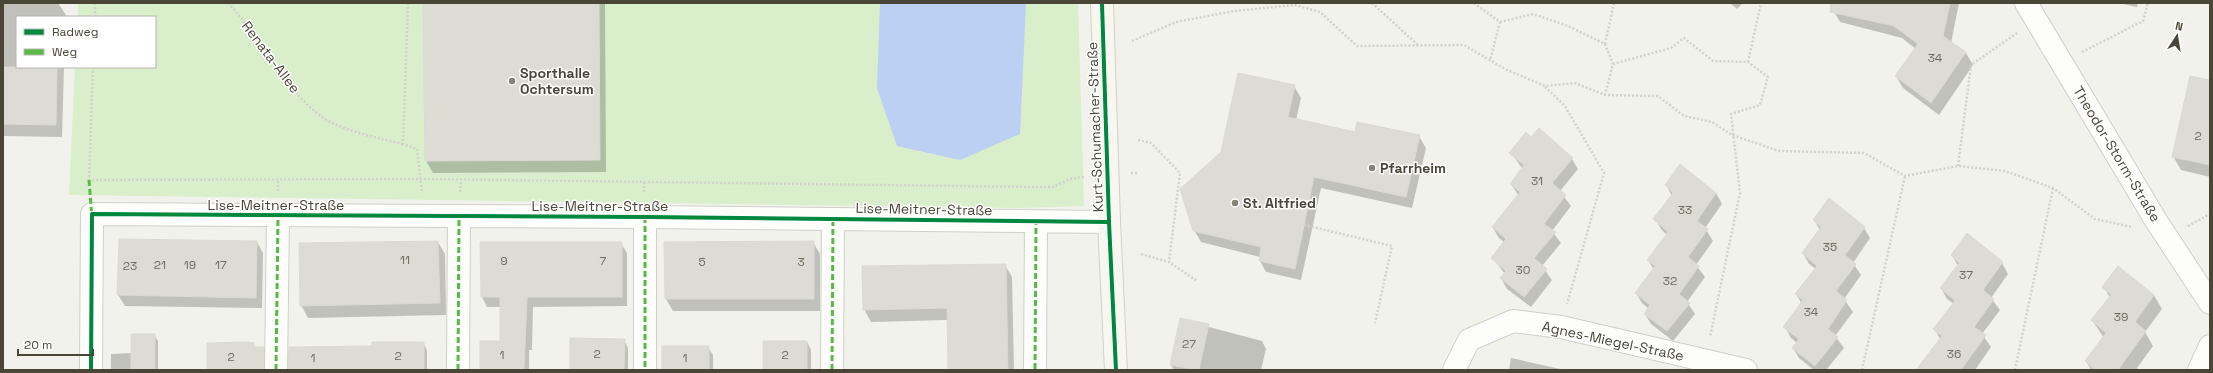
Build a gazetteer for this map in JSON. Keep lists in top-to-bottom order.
{
  "streets": {
    "main road": ["Kurt-Schumacher-Straße"],
    "street": ["Theodor-Storm-Straße", "Lise-Meitner-Straße", "Agnes-Miegel-Straße"],
    "path": ["Renata-Allee"]
  },
  "crossings": [
    ["Kurt-Schumacher-Straße", "Lise-Meitner-Straße"]
  ],
  "places": ["Sporthalle Ochtersum", "Pfarrheim", "St. Altfried"],
  "house_numbers": [
    "34",
    "2",
    "31",
    "33",
    "35",
    "11",
    "9",
    "7",
    "5",
    "3",
    "21",
    "19",
    "17",
    "23",
    "30",
    "37",
    "32",
    "34",
    "39",
    "27",
    "2",
    "36",
    "1",
    "2",
    "2",
    "2",
    "1",
    "1"
  ],
  "legend": ["Radweg", "Weg"],
  "scale_bar": "20 m",
  "north": "top"
}
